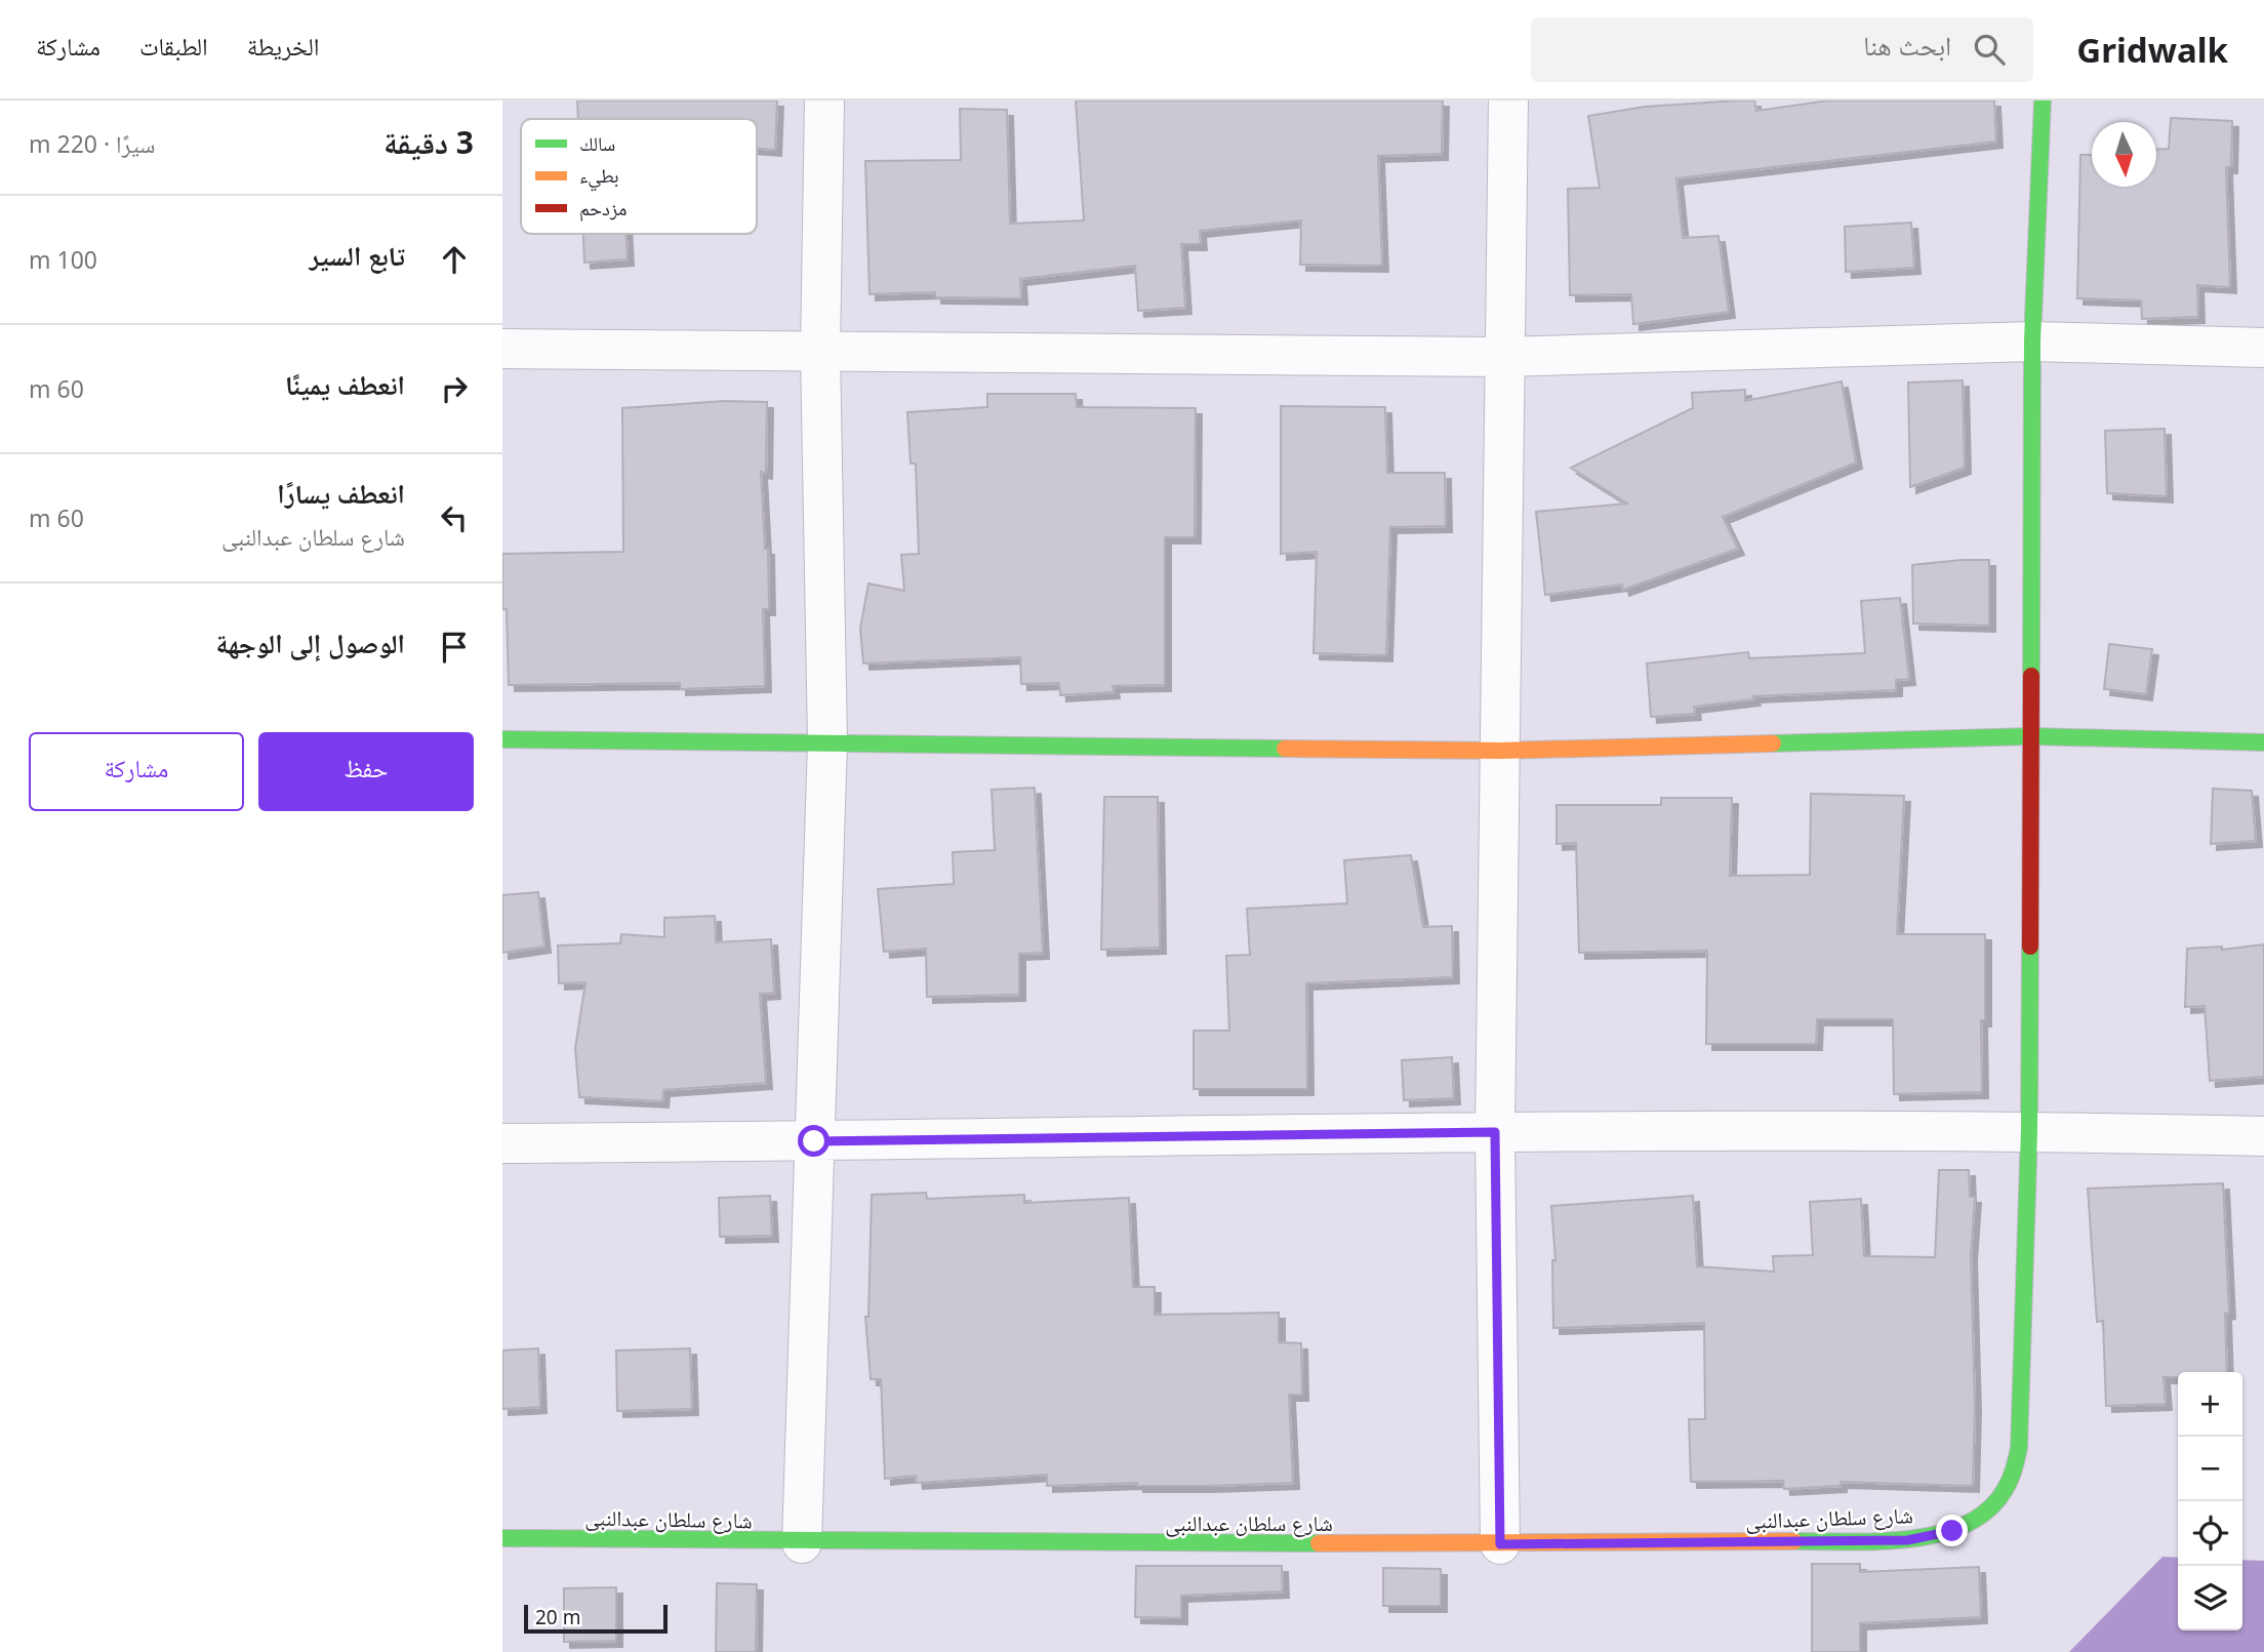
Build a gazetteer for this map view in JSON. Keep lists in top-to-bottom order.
{
  "streets": {
    "street": ["شارع سلطان عبدالنبى"]
  },
  "legend": ["سالك", "بطيء", "مزدحم"],
  "scale_bar": "20 m",
  "north": "bottom",
  "page": {
    "header": "Gridwalk",
    "search": "ابحث هنا",
    "nav": ["الخريطة", "الطبقات", "مشاركة"],
    "heading": ["3 دقيقة", "سيرًا · 220 m"],
    "list": [
      ["تابع السير", "100 m"],
      ["انعطف يمينًا", "60 m"],
      ["انعطف يسارًا", "شارع سلطان عبدالنبى", "60 m"],
      "الوصول إلى الوجهة"
    ],
    "buttons": ["حفظ", "مشاركة"],
    "map_buttons": ["+", "−"],
    "scale": "20 m"
  }
}
